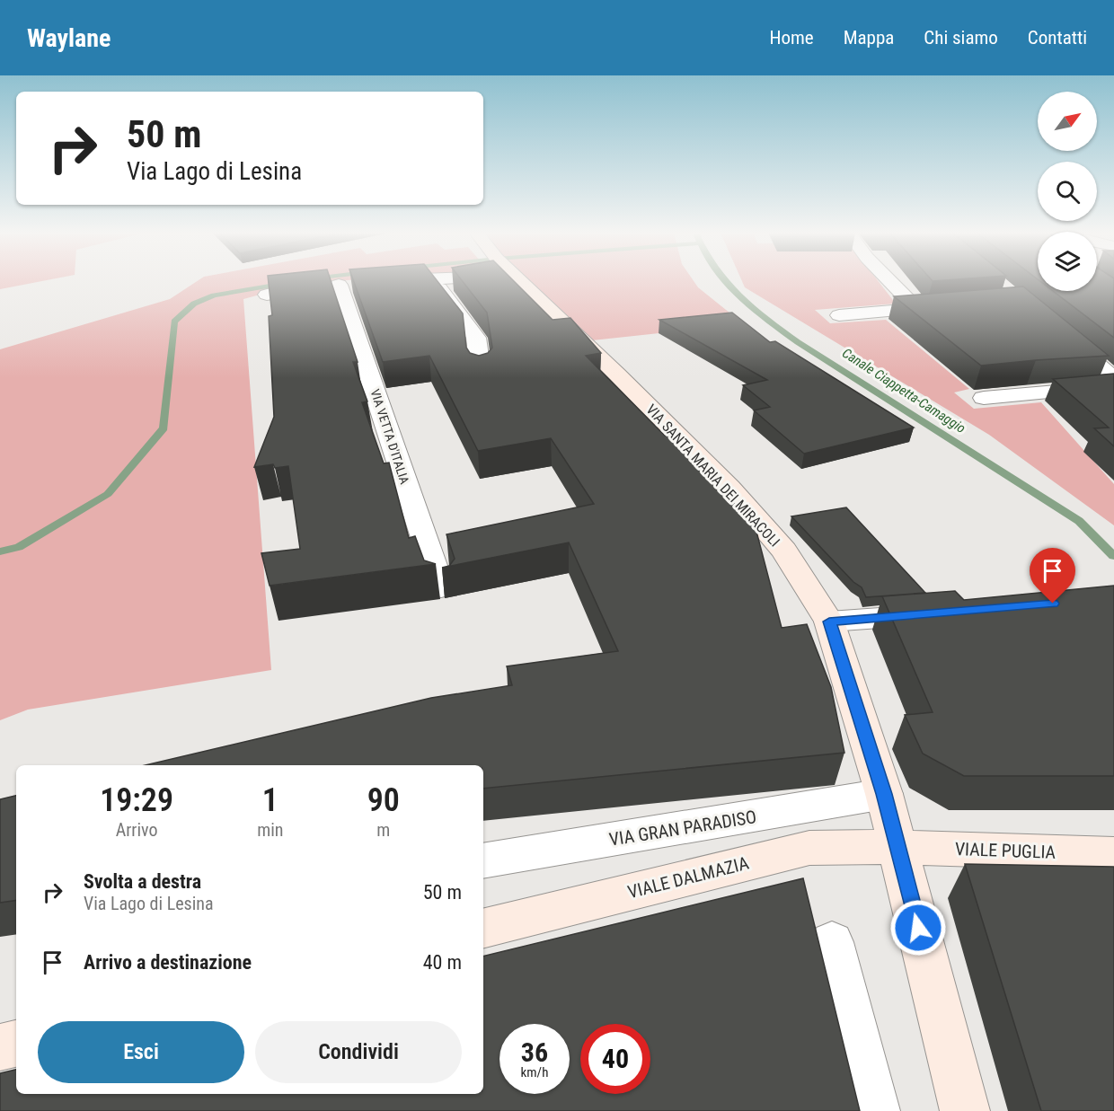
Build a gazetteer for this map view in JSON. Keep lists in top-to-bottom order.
{
  "streets": {
    "street": [
      "VIA VETTA D'ITALIA",
      "VIA SANTA MARIA DEI MIRACOLI",
      "VIA GRAN PARADISO",
      "VIALE PUGLIA",
      "VIALE DALMAZIA"
    ]
  },
  "crossings": [
    ["VIA SANTA MARIA DEI MIRACOLI", "VIA GRAN PARADISO"],
    ["VIA SANTA MARIA DEI MIRACOLI", "VIALE PUGLIA"],
    ["VIA SANTA MARIA DEI MIRACOLI", "VIALE DALMAZIA"],
    ["VIALE PUGLIA", "VIALE DALMAZIA"]
  ],
  "water": ["Canale Ciappetta-Camaggio"],
  "north": "top right",
  "page": {
    "header": "Waylane",
    "nav": [
      "Home",
      "Mappa",
      "Chi siamo",
      "Contatti"
    ],
    "turn": ["50 m", "Via Lago di Lesina"],
    "eta": [
      "19:29",
      "Arrivo",
      "1",
      "min",
      "90",
      "m"
    ],
    "list": [
      {
        "name": "Svolta a destra",
        "note": "Via Lago di Lesina",
        "value": "50 m"
      },
      {
        "name": "Arrivo a destinazione",
        "value": "40 m"
      }
    ],
    "buttons": ["Esci", "Condividi"],
    "speed": "36 km/h",
    "limit": "40"
  }
}
